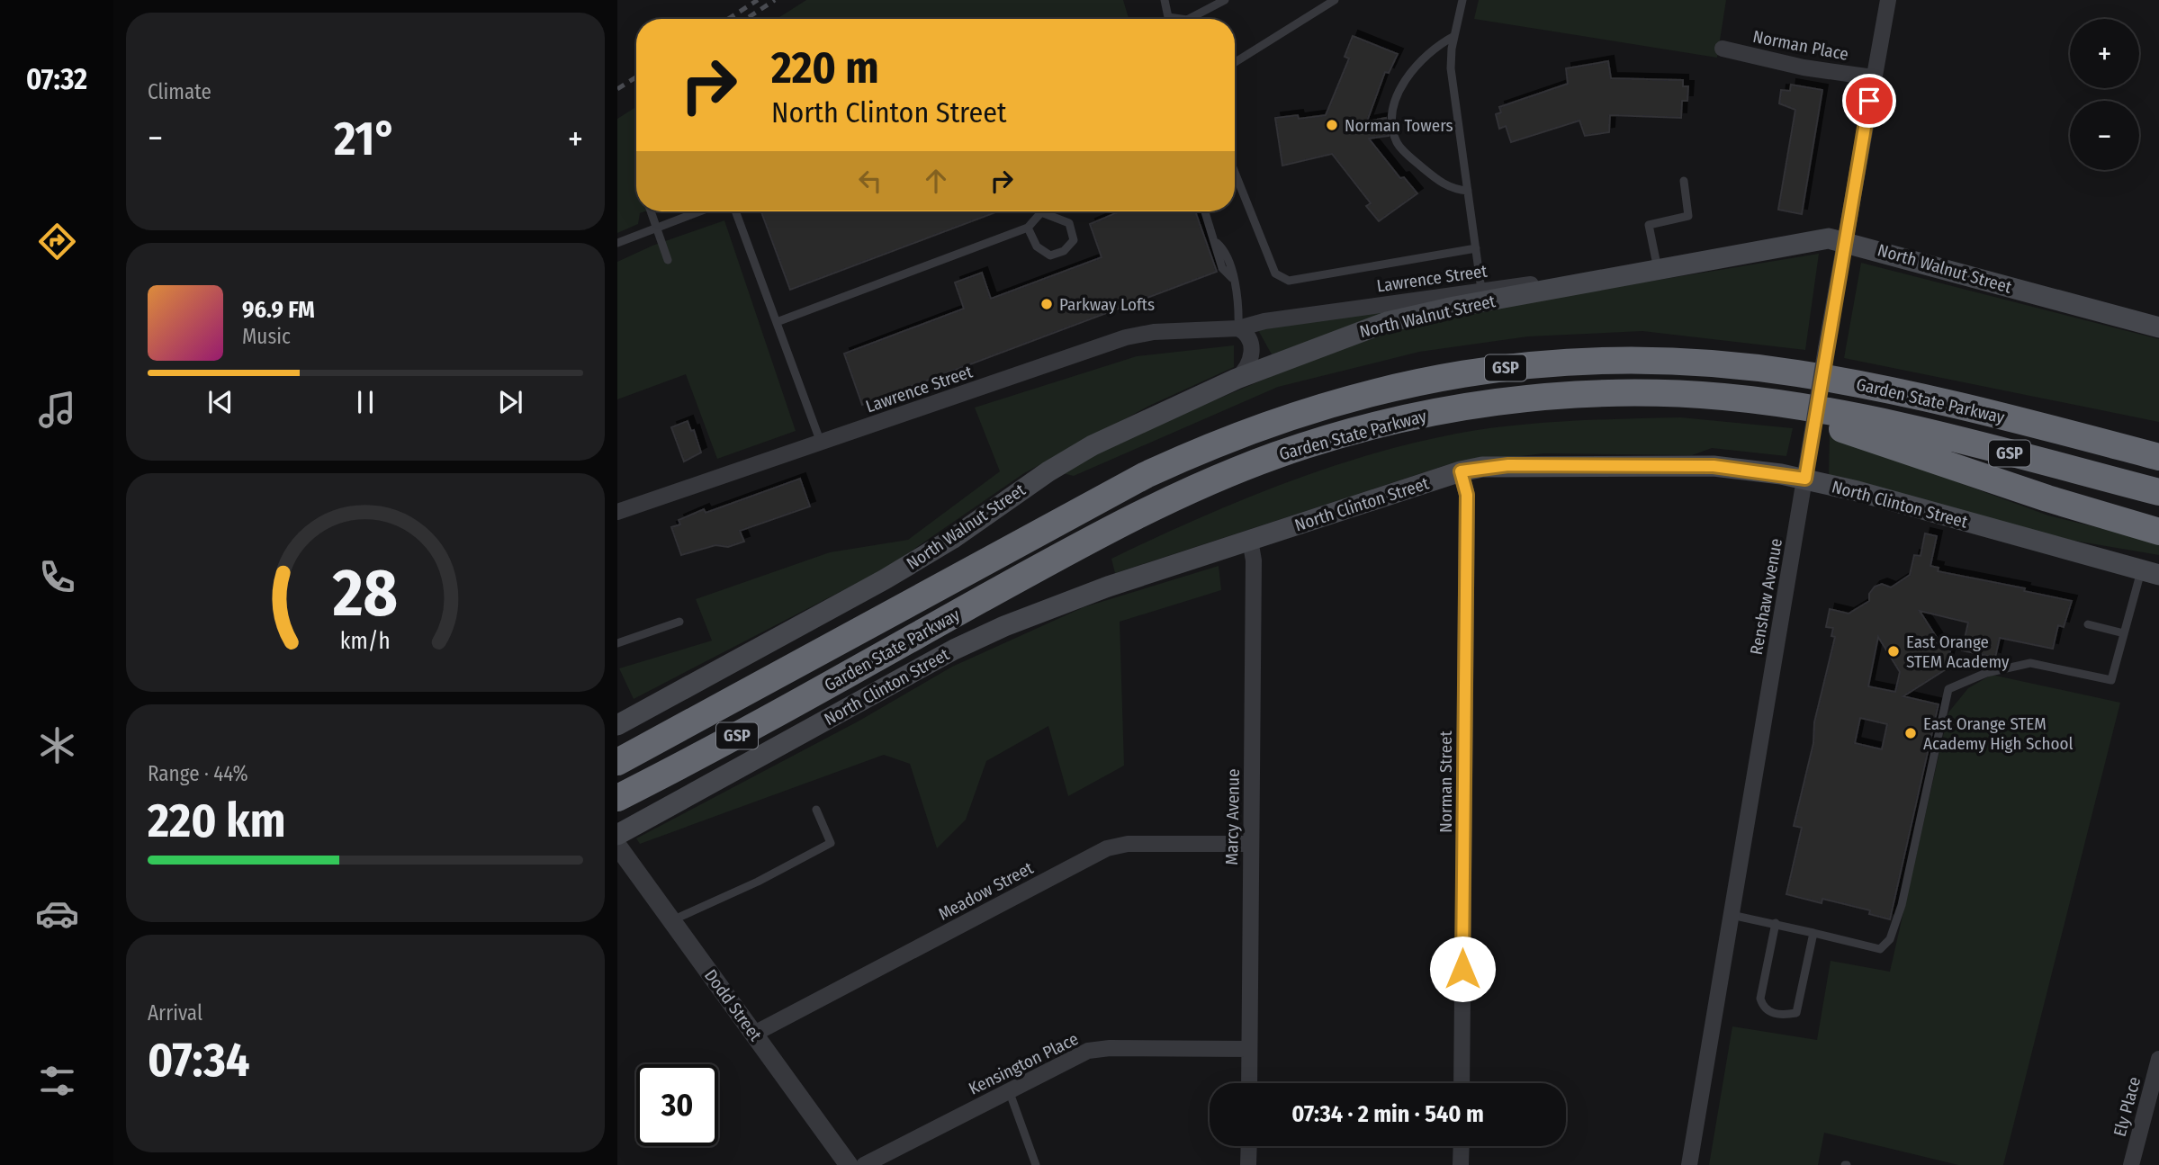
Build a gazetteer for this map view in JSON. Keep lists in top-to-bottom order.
{
  "streets": {
    "highway": ["GSP", "Garden State Parkway"],
    "main road": ["North Walnut Street", "North Clinton Street"],
    "street": [
      "Norman Place",
      "Lawrence Street",
      "Renshaw Avenue",
      "Norman Street",
      "Marcy Avenue",
      "Meadow Street",
      "Dodd Street",
      "Kensington Place",
      "Ely Place"
    ]
  },
  "crossings": [
    ["Norman Place", "Renshaw Avenue"],
    ["North Walnut Street", "Lawrence Street"],
    ["North Walnut Street", "Renshaw Avenue"],
    ["North Clinton Street", "Renshaw Avenue"],
    ["North Clinton Street", "Norman Street"],
    ["North Clinton Street", "Marcy Avenue"],
    ["Marcy Avenue", "Meadow Street"],
    ["Marcy Avenue", "Kensington Place"],
    ["Meadow Street", "Dodd Street"]
  ],
  "places": [
    "Norman Towers",
    "Parkway Lofts",
    "East Orange STEM Academy",
    "East Orange STEM Academy High School"
  ],
  "page": {
    "tabs": "07:32",
    "tile": [
      "Climate",
      ["Range · 44%", "220 km"],
      ["Arrival", "07:34"]
    ],
    "map_buttons": ["+", "−"],
    "turn": ["220 m", "North Clinton Street"],
    "heat": ["−", "21°", "+"],
    "song": ["96.9 FM", "Music"],
    "limit": "30",
    "trip": "07:34 · 2 min · 540 m",
    "gauge": ["28", "km/h"]
  }
}
